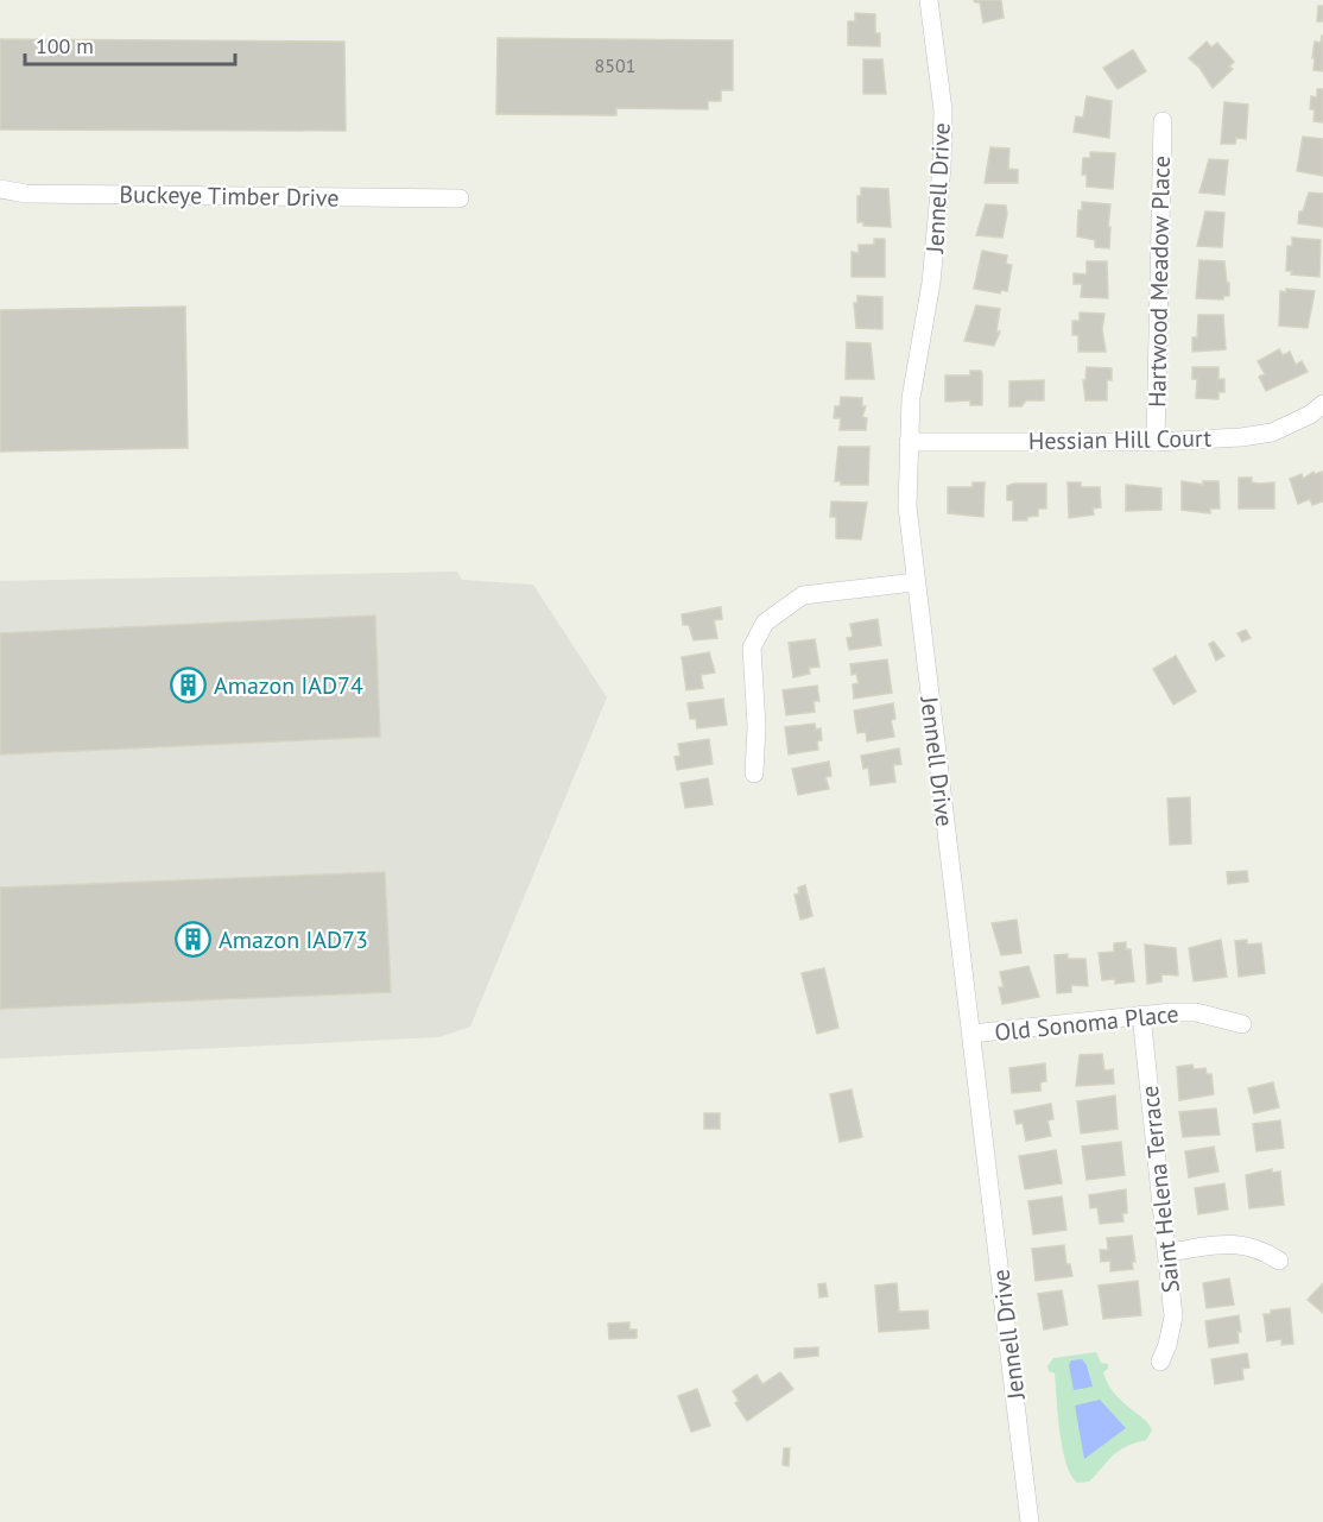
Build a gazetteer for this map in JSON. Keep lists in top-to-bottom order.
{
  "streets": {
    "street": [
      "Jennell Drive",
      "Buckeye Timber Drive",
      "Hartwood Meadow Place",
      "Hessian Hill Court",
      "Old Sonoma Place",
      "Saint Helena Terrace"
    ]
  },
  "crossings": [
    ["Jennell Drive", "Hessian Hill Court"],
    ["Jennell Drive", "Old Sonoma Place"],
    ["Hartwood Meadow Place", "Hessian Hill Court"],
    ["Old Sonoma Place", "Saint Helena Terrace"]
  ],
  "places": {
    "building": ["Amazon IAD74", "Amazon IAD73"]
  },
  "house_numbers": ["8501"],
  "scale_bar": "100 m"
}
